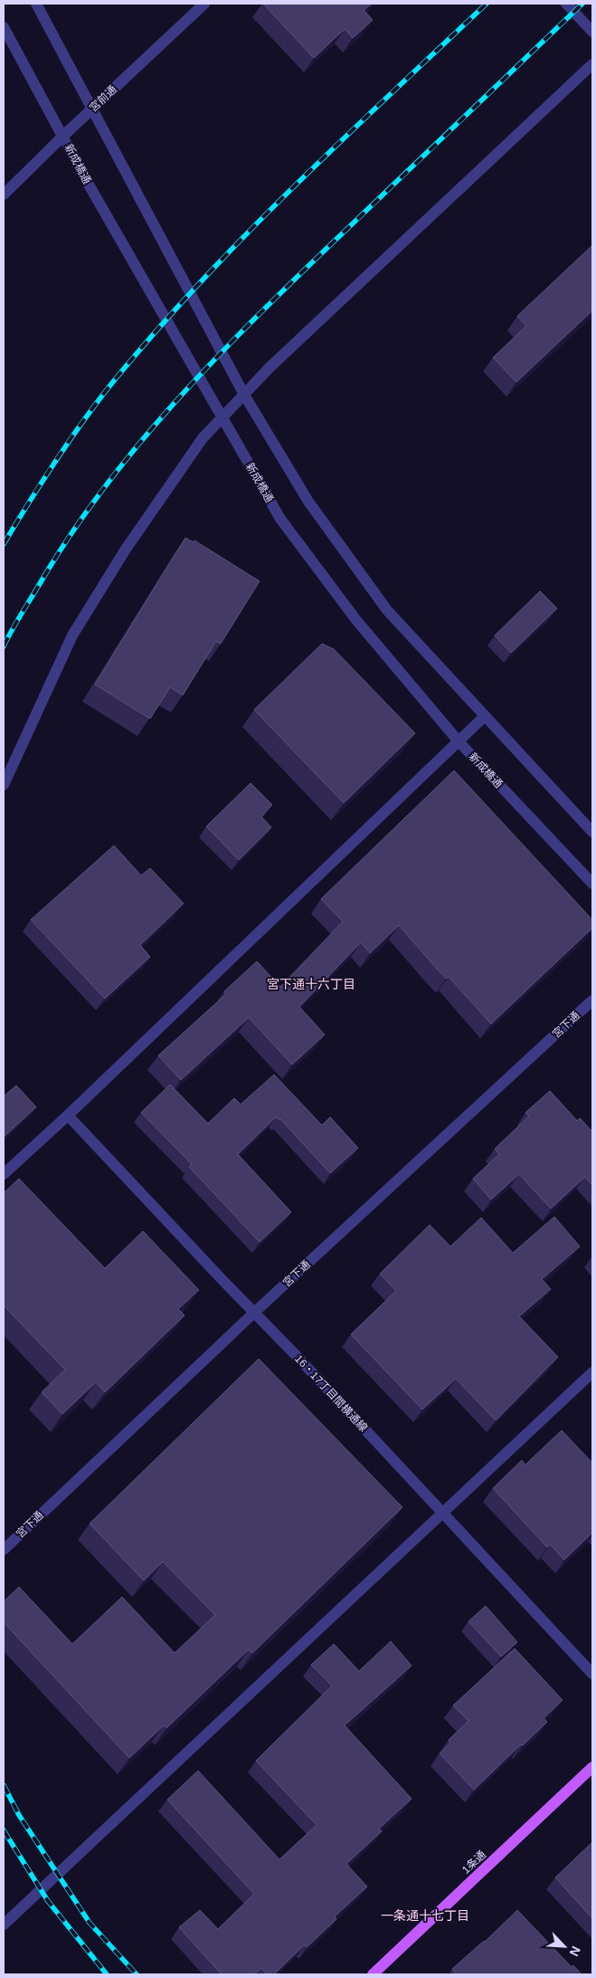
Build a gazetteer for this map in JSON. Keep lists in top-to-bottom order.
{
  "streets": {
    "main road": ["1条通"],
    "street": [
      "宮前通",
      "新成橋通",
      "宮下通",
      "16・17丁目間横通線"
    ]
  },
  "crossings": [
    ["宮前通", "新成橋通"],
    ["宮下通", "16・17丁目間横通線"]
  ],
  "districts": ["宮下通十六丁目", "一条通十七丁目"],
  "north": "bottom right"
}
